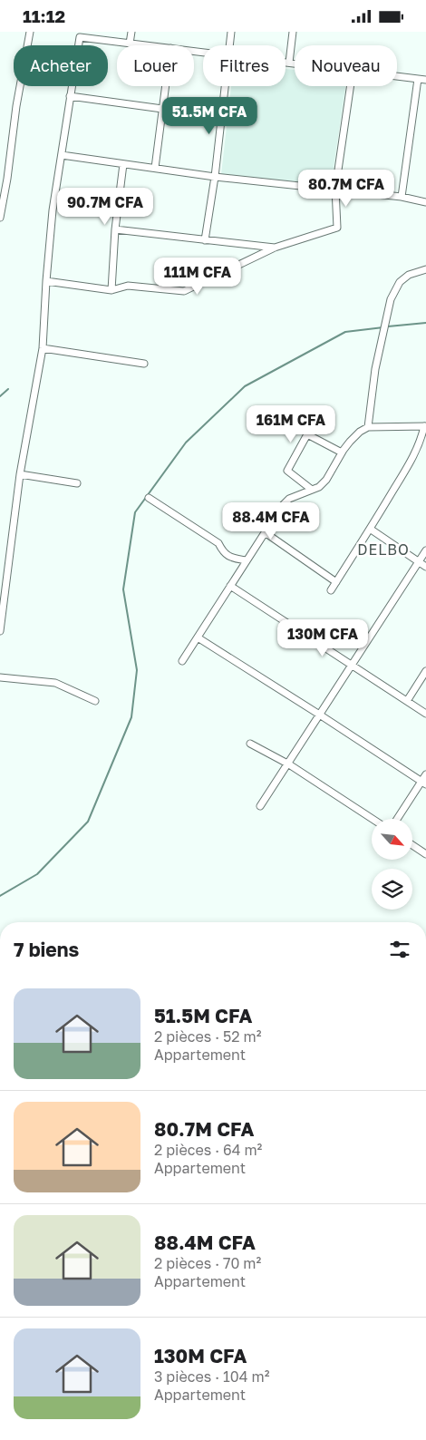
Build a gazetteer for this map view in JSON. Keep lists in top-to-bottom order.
{
  "districts": ["DELBO"],
  "north": "bottom right",
  "page": {
    "status": "11:12",
    "chip": [
      "Acheter",
      "Louer",
      "Filtres",
      "Nouveau"
    ],
    "price": [
      "51.5M CFA",
      "80.7M CFA",
      "90.7M CFA",
      "111M CFA",
      "161M CFA",
      "88.4M CFA",
      "130M CFA"
    ],
    "heading": "7 biens",
    "list": [
      {
        "name": "51.5M CFA",
        "note": "2 pièces · 52 m² · Appartement"
      },
      {
        "name": "80.7M CFA",
        "note": "2 pièces · 64 m² · Appartement"
      },
      {
        "name": "88.4M CFA",
        "note": "2 pièces · 70 m² · Appartement"
      },
      {
        "name": "130M CFA",
        "note": "3 pièces · 104 m² · Appartement"
      }
    ]
  }
}
